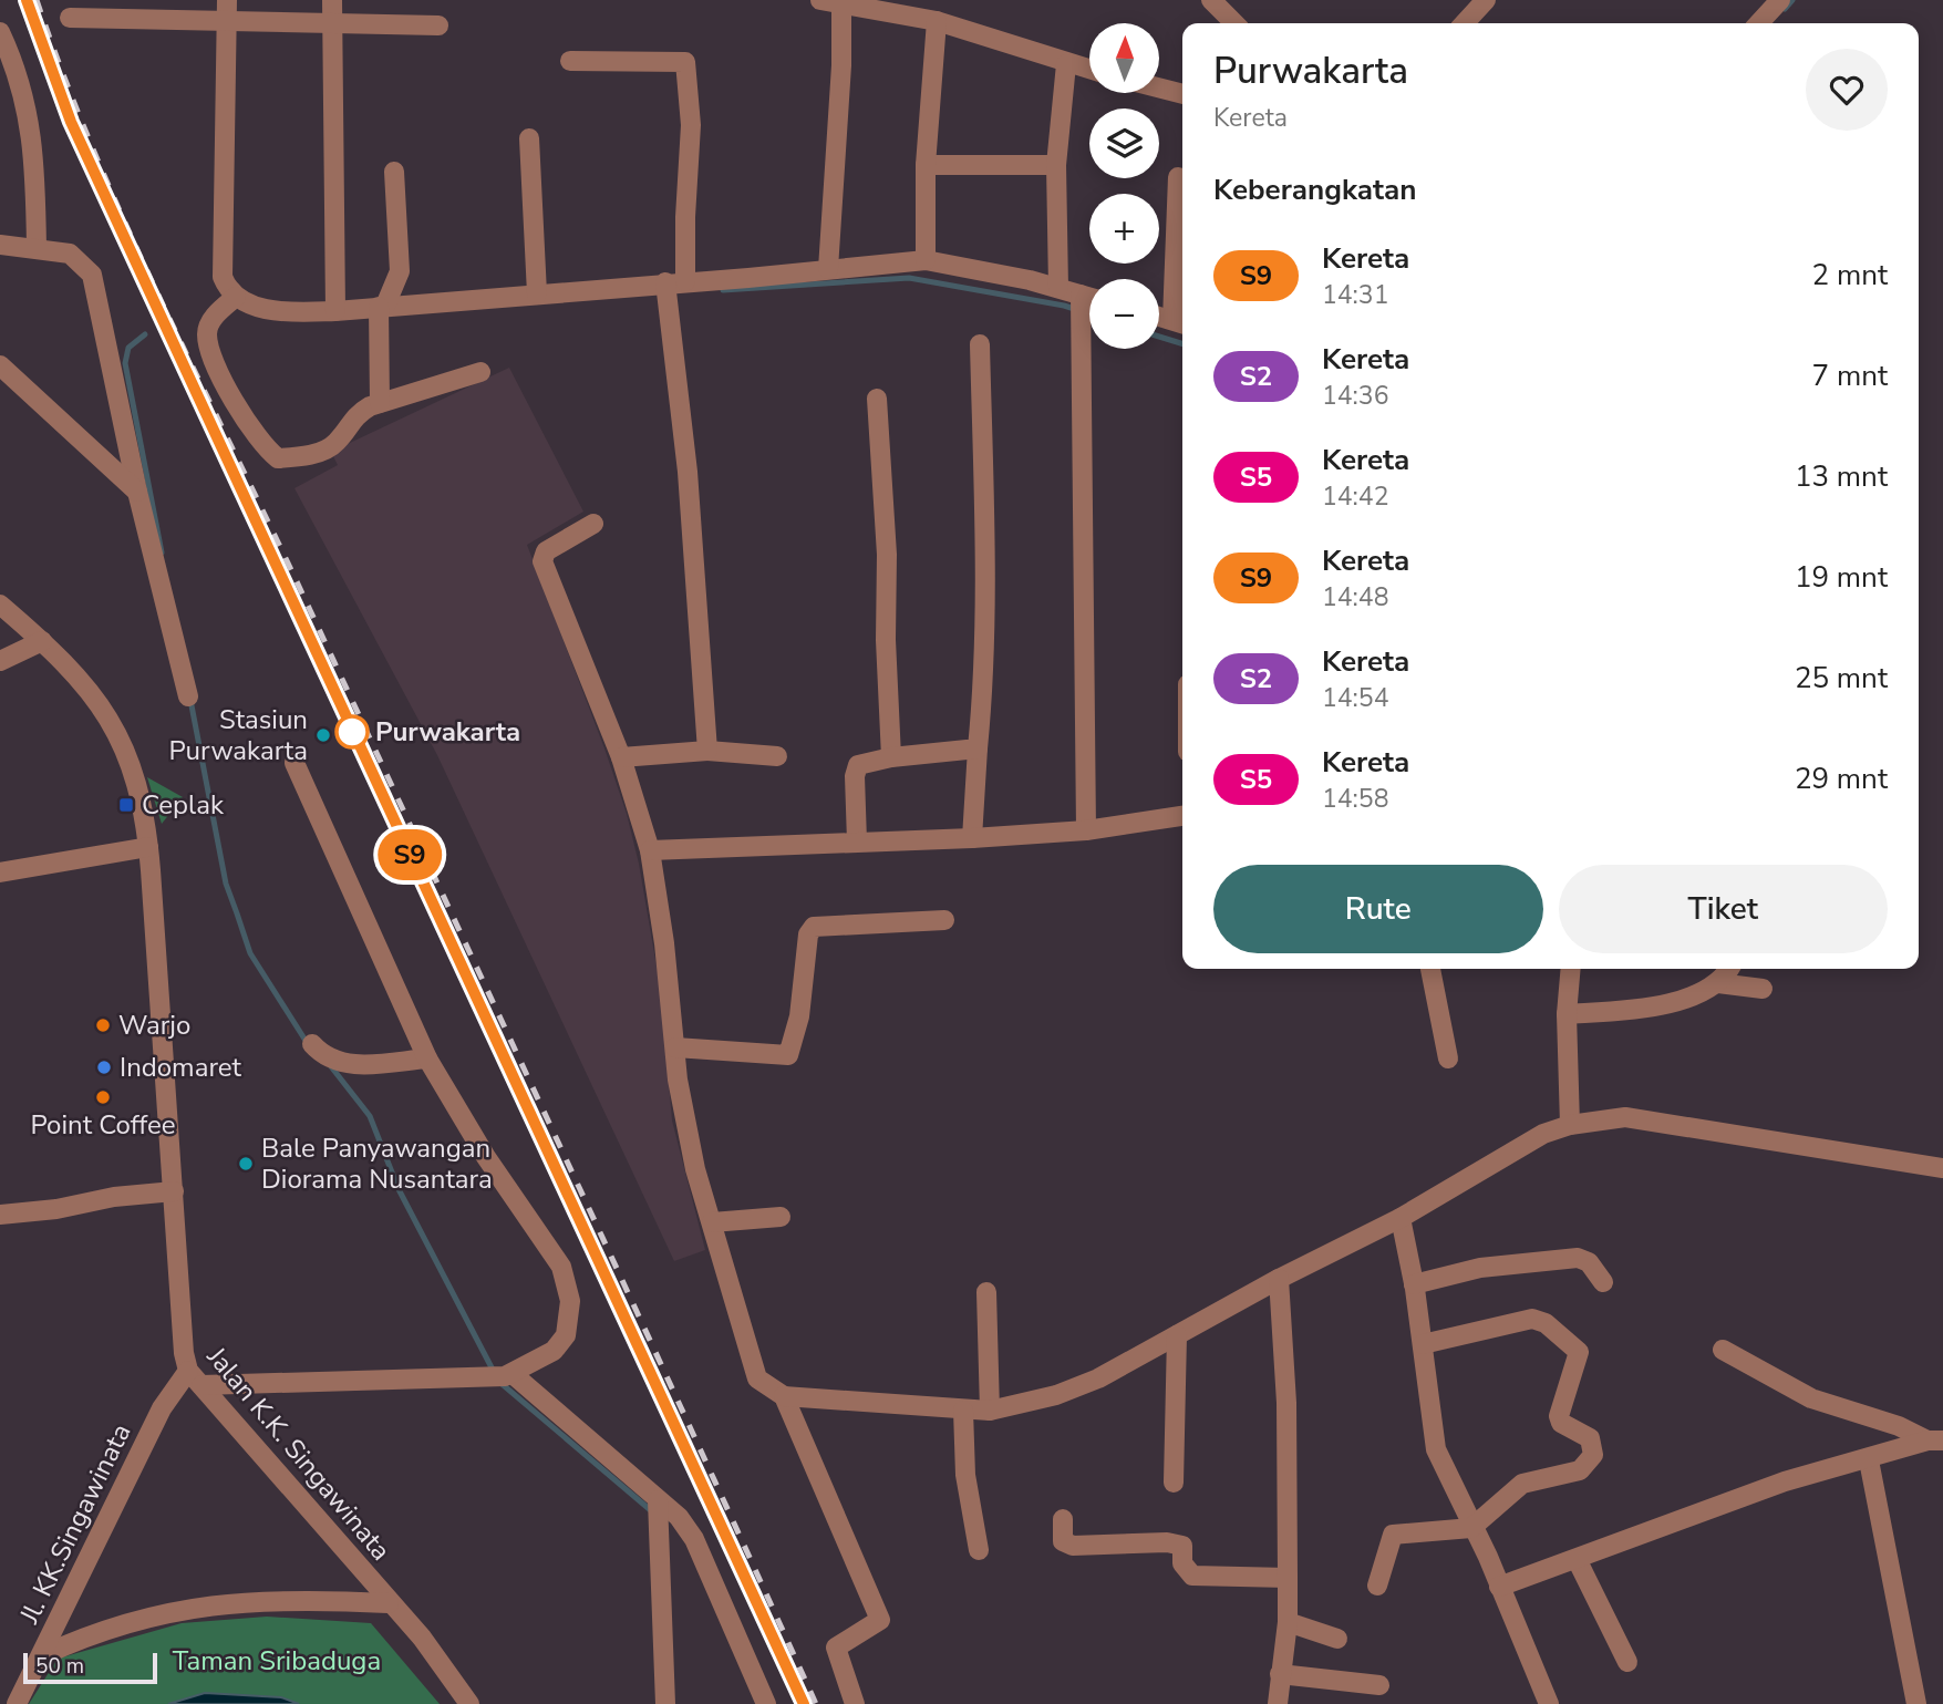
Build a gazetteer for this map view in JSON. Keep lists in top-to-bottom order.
{
  "streets": {
    "street": ["Jalan K.K. Singawinata", "Jl. KK.Singawinata"]
  },
  "crossings": [
    ["Jalan K.K. Singawinata", "Jl. KK.Singawinata"]
  ],
  "parks": ["Taman Sribaduga"],
  "places": {
    "other": [
      "Purwakarta",
      "Stasiun Purwakarta",
      "Warjo",
      "Indomaret",
      "Point Coffee",
      "Bale Panyawangan Diorama Nusantara"
    ],
    "transit": ["Ceplak"]
  },
  "scale_bar": "50 m",
  "north": "top",
  "page": {
    "on_map": "S9",
    "map_buttons": ["+", "−"],
    "heading": [
      ["Purwakarta", "Kereta"],
      "Keberangkatan"
    ],
    "list": [
      {
        "mark": "S9",
        "name": "Kereta",
        "note": "14:31",
        "value": "2 mnt"
      },
      {
        "mark": "S2",
        "name": "Kereta",
        "note": "14:36",
        "value": "7 mnt"
      },
      {
        "mark": "S5",
        "name": "Kereta",
        "note": "14:42",
        "value": "13 mnt"
      },
      {
        "mark": "S9",
        "name": "Kereta",
        "note": "14:48",
        "value": "19 mnt"
      },
      {
        "mark": "S2",
        "name": "Kereta",
        "note": "14:54",
        "value": "25 mnt"
      },
      {
        "mark": "S5",
        "name": "Kereta",
        "note": "14:58",
        "value": "29 mnt"
      }
    ],
    "buttons": ["Rute", "Tiket"],
    "scale": "50 m"
  }
}
